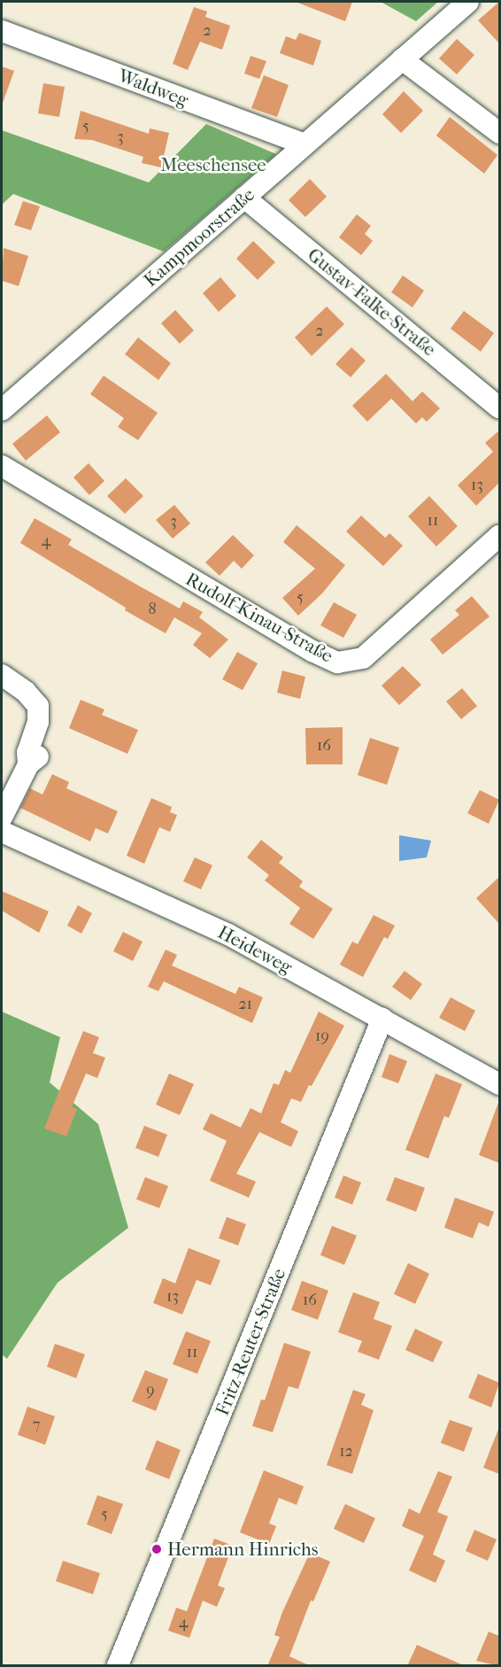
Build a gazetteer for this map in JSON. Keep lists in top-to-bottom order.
{
  "streets": {
    "street": [
      "Waldweg",
      "Kampmoorstraße",
      "Gustav-Falke-Straße",
      "Rudolf-Kinau-Straße",
      "Heideweg",
      "Fritz-Reuter-Straße"
    ]
  },
  "crossings": [
    ["Waldweg", "Kampmoorstraße"],
    ["Kampmoorstraße", "Gustav-Falke-Straße"],
    ["Heideweg", "Fritz-Reuter-Straße"]
  ],
  "parks": ["Meeschensee"],
  "places": ["Hermann Hinrichs"],
  "house_numbers": [
    "2",
    "5",
    "3",
    "2",
    "13",
    "11",
    "3",
    "4",
    "5",
    "8",
    "16",
    "21",
    "19",
    "13",
    "16",
    "11",
    "9",
    "7",
    "12",
    "5",
    "4"
  ]
}
